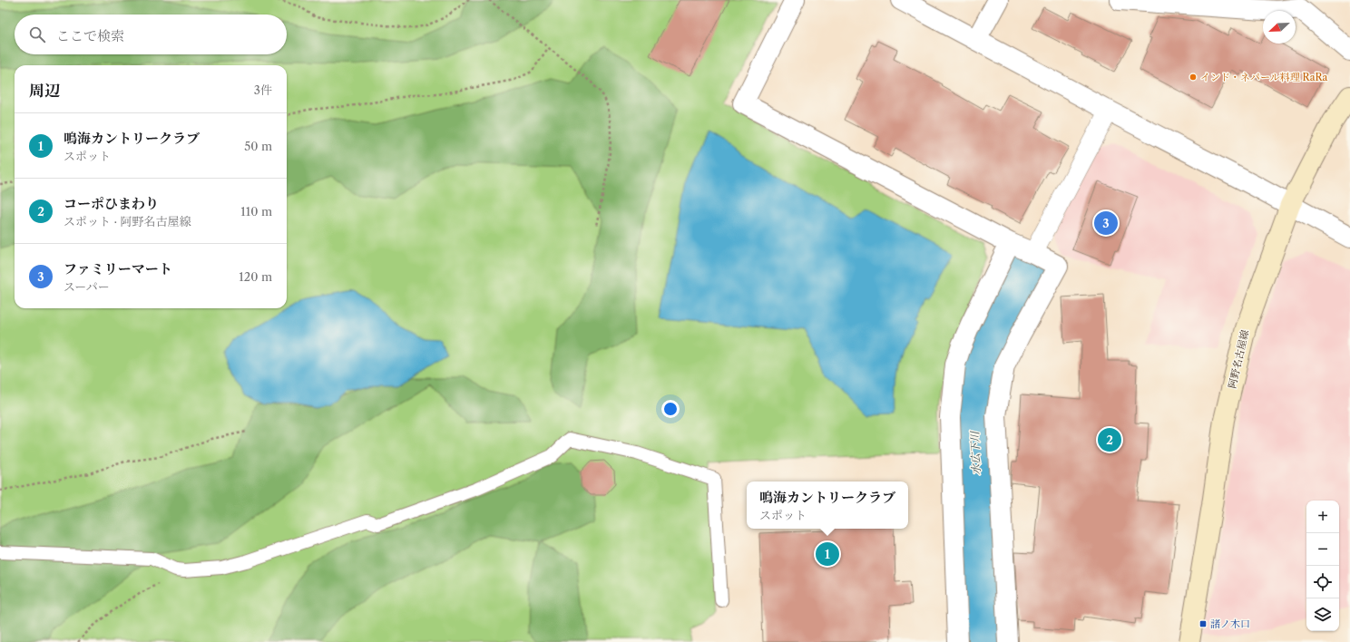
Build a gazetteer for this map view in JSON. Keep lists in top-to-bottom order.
{
  "streets": {
    "main road": ["阿野名古屋線"]
  },
  "water": ["水広下川"],
  "places": {
    "other": ["インド・ネパール料理 RaRa"],
    "transit": ["諸ノ木口"]
  },
  "north": "bottom left",
  "page": {
    "search": "ここで検索",
    "heading": ["周辺", "3件"],
    "list": [
      {
        "mark": "1",
        "name": "鳴海カントリークラブ",
        "note": "スポット",
        "value": "50 m"
      },
      {
        "mark": "2",
        "name": "コーポひまわり",
        "note": "スポット · 阿野名古屋線",
        "value": "110 m"
      },
      {
        "mark": "3",
        "name": "ファミリーマート",
        "note": "スーパー",
        "value": "120 m"
      }
    ],
    "pins": ["3", "2", "1"],
    "popup": ["鳴海カントリークラブ", "スポット"],
    "map_buttons": ["+", "−"]
  }
}
